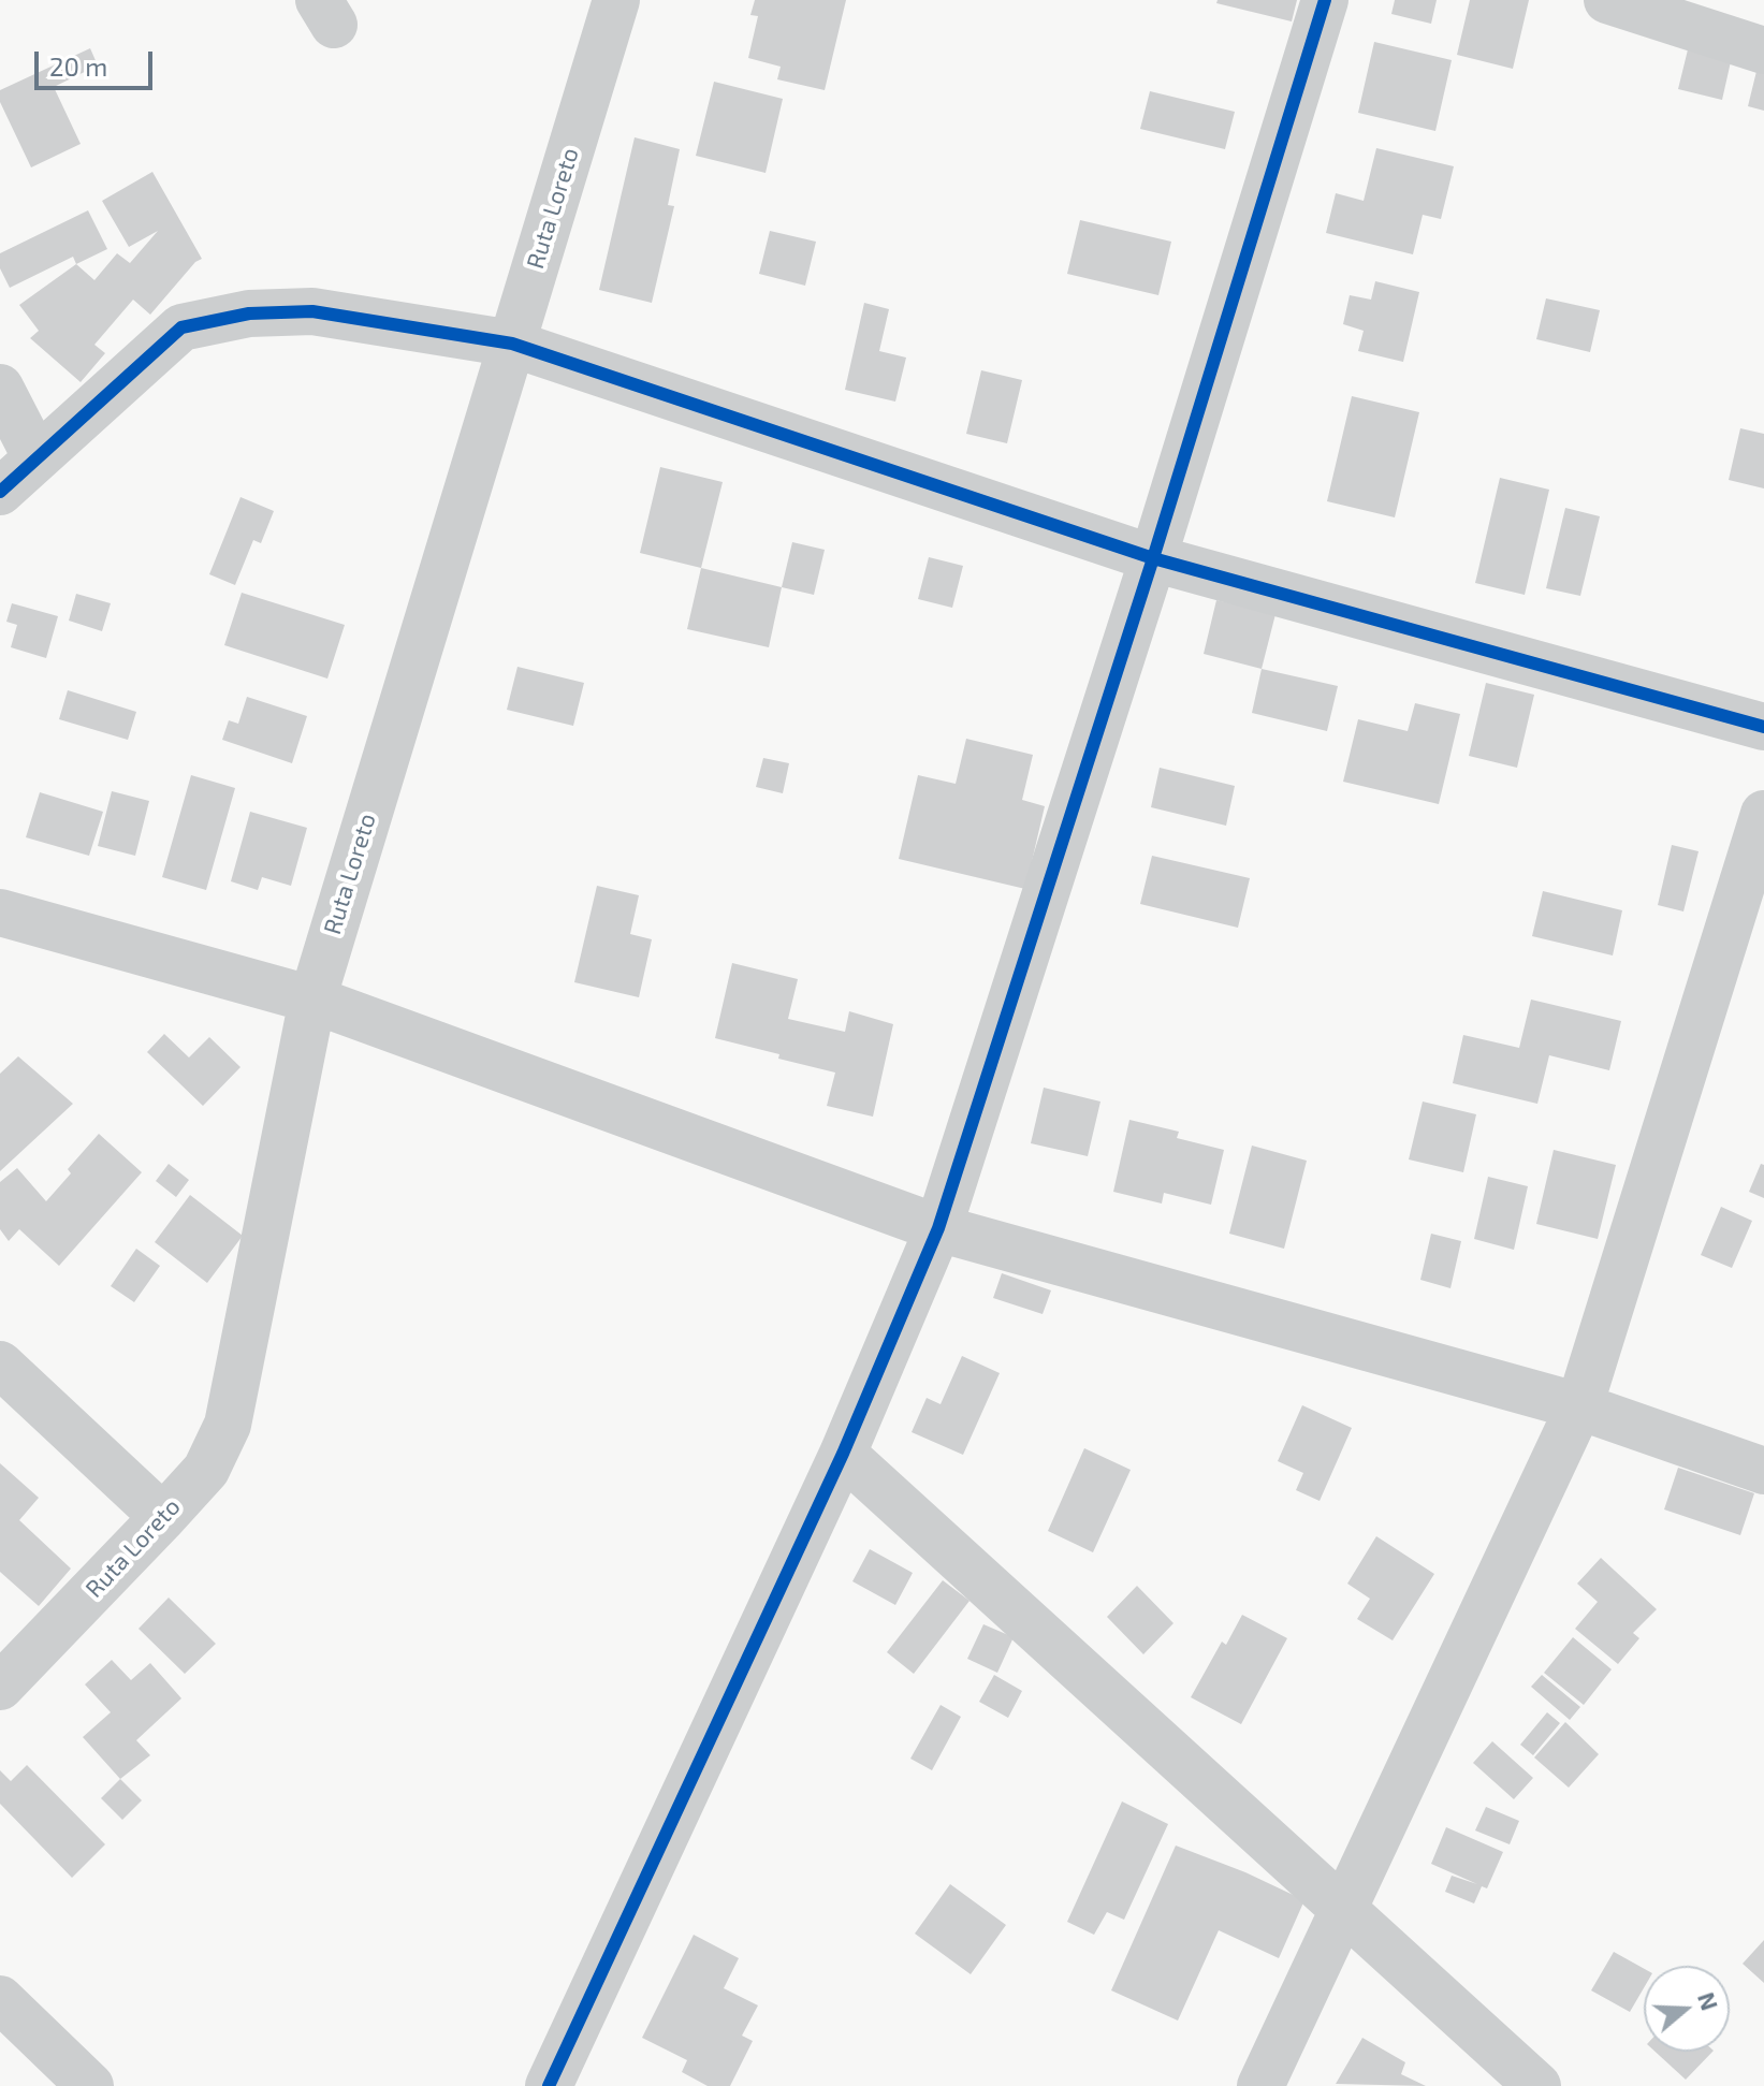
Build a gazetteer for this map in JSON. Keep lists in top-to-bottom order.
{
  "streets": {
    "street": ["Ruta Loreto"]
  },
  "scale_bar": "20 m",
  "north": "right"
}
